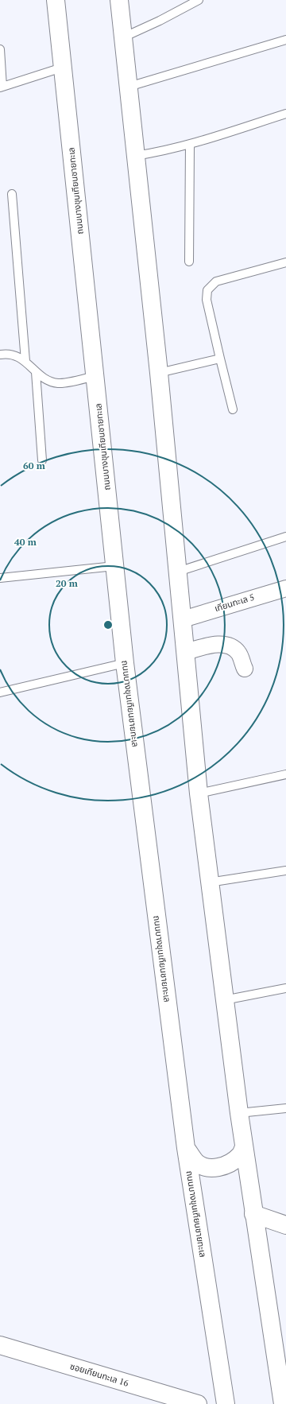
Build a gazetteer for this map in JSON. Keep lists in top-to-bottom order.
{
  "streets": {
    "main road": ["ถนนบางขุนเทียนชายทะเล", "ซอยเทียนทะเล 16"],
    "street": ["เทียนทะเล 5"]
  },
  "rings": ["60 m", "40 m", "20 m"]
}
